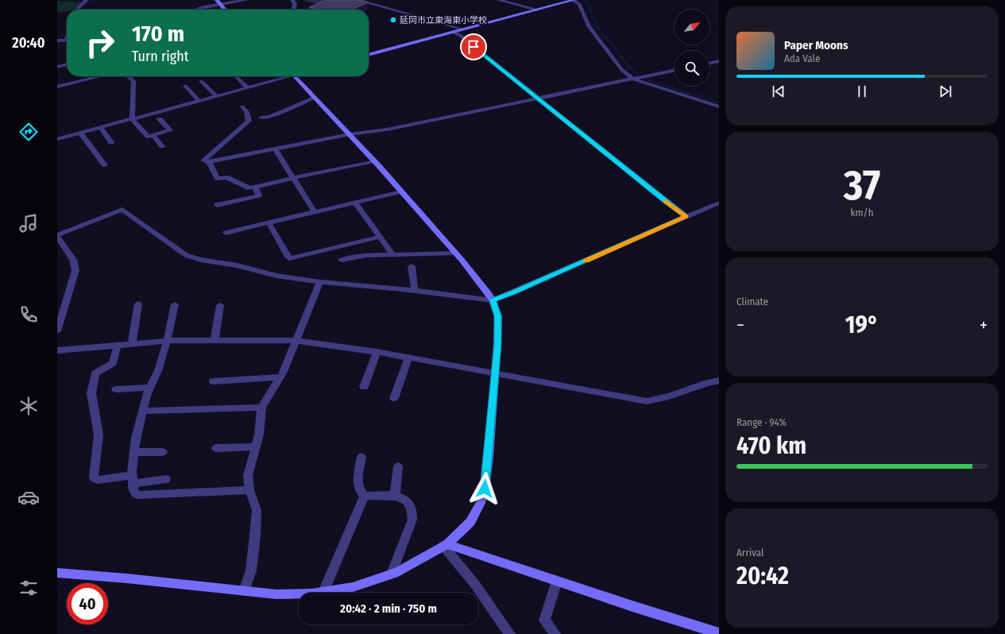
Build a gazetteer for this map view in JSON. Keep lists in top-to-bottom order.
{
  "places": ["延岡市立東海東小学校"],
  "north": "top right",
  "page": {
    "tabs": "20:40",
    "turn": ["170 m", "Turn right"],
    "song": ["Paper Moons", "Ada Vale"],
    "tile": [
      ["37", "km/h"],
      "Climate",
      ["Range · 94%", "470 km"],
      ["Arrival", "20:42"]
    ],
    "heat": ["−", "19°", "+"],
    "limit": "40",
    "trip": "20:42 · 2 min · 750 m"
  }
}
